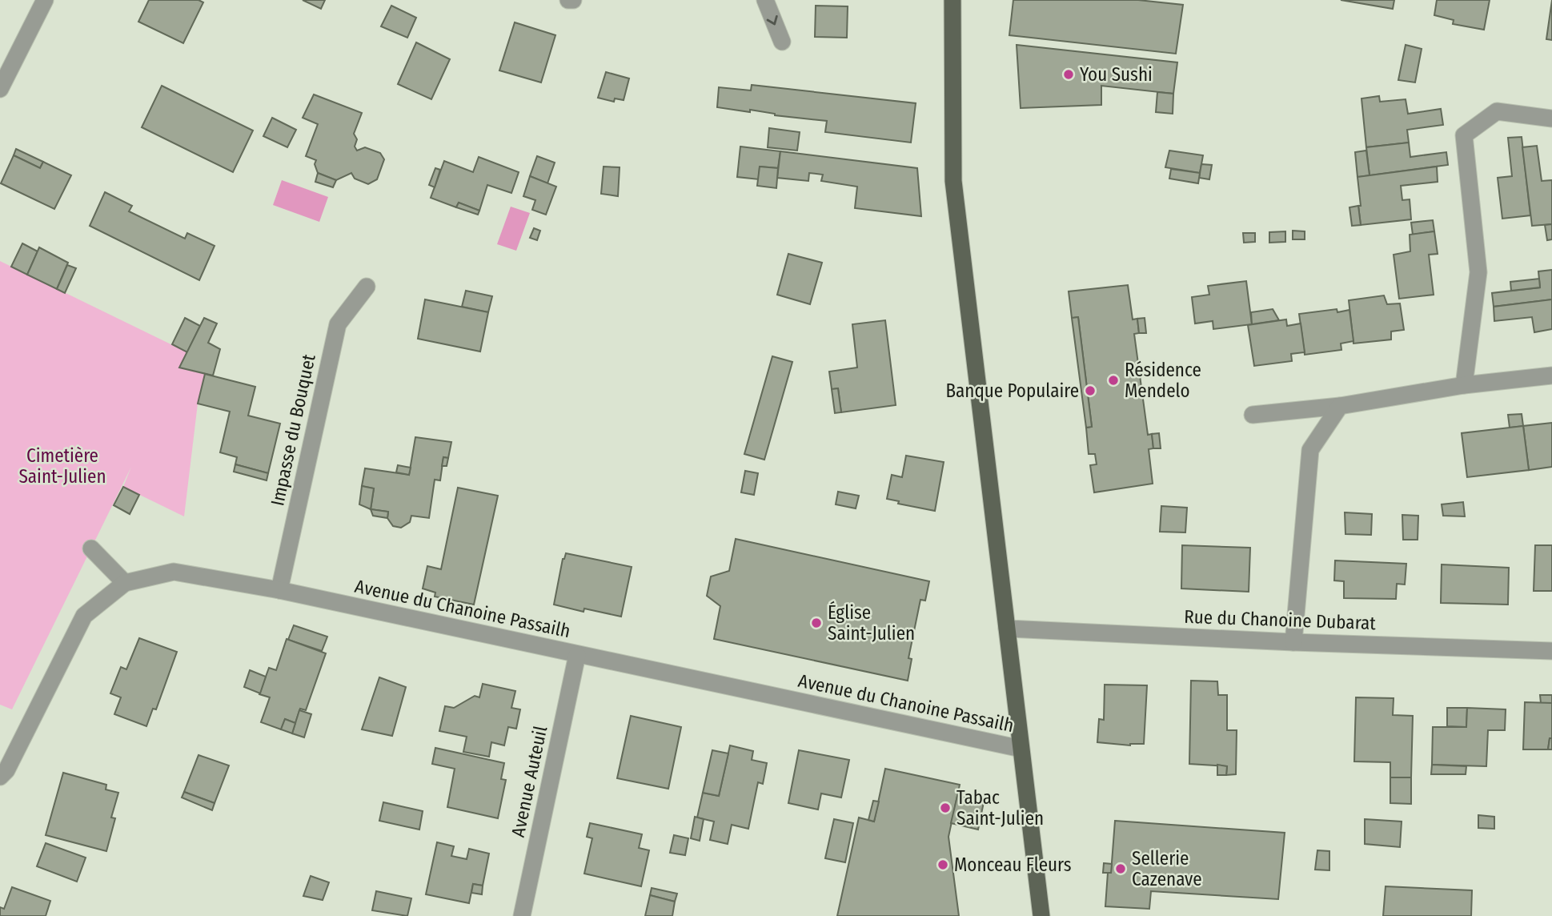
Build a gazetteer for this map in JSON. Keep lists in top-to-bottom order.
{
  "streets": {
    "street": [
      "Impasse du Bouquet",
      "Avenue du Chanoine Passailh",
      "Rue du Chanoine Dubarat",
      "Avenue Auteuil"
    ]
  },
  "crossings": [
    ["Impasse du Bouquet", "Avenue du Chanoine Passailh"],
    ["Avenue du Chanoine Passailh", "Avenue Auteuil"]
  ],
  "parks": ["Cimetière Saint-Julien"],
  "places": [
    "You Sushi",
    "Résidence Mendelo",
    "Banque Populaire",
    "Église Saint-Julien",
    "Tabac Saint-Julien",
    "Monceau Fleurs",
    "Sellerie Cazenave"
  ]
}
